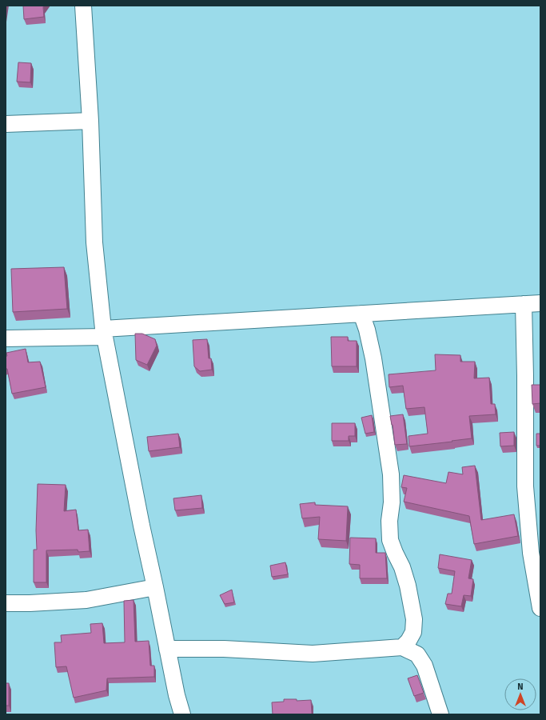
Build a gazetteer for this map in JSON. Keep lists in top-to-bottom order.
{
  "north": "top"
}
